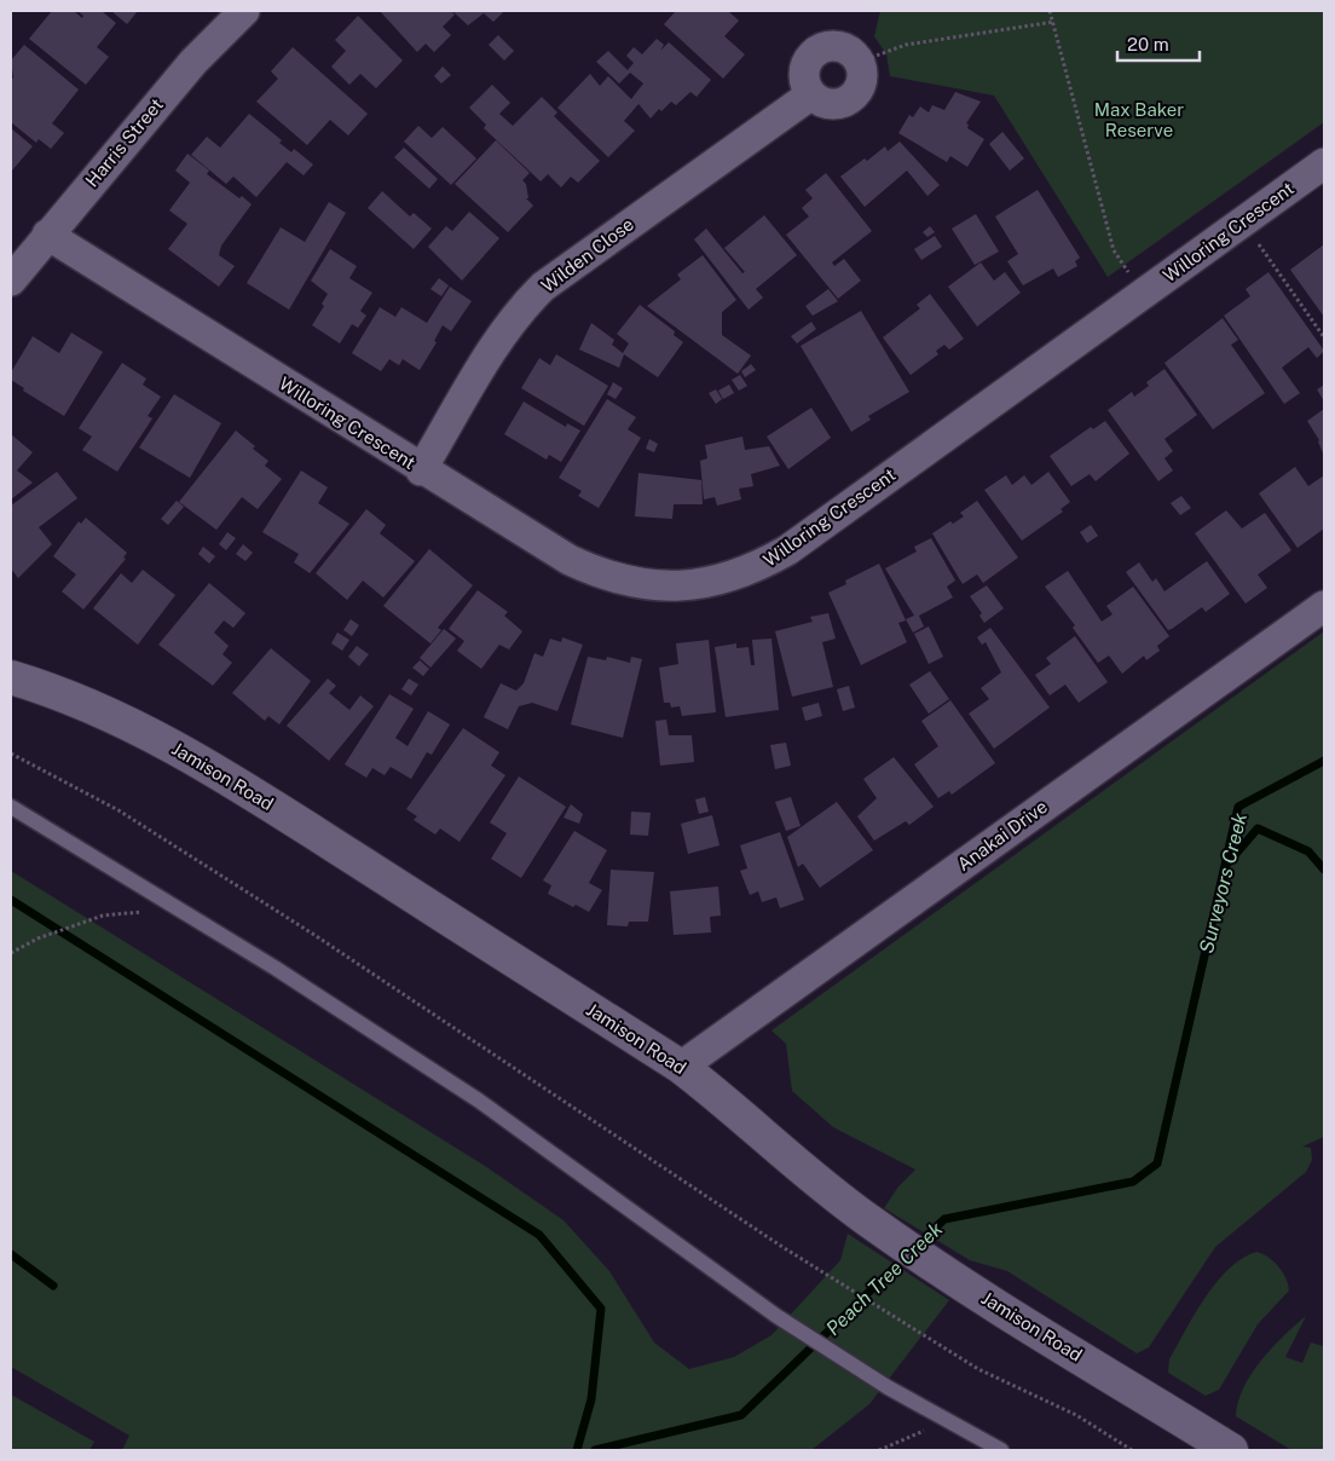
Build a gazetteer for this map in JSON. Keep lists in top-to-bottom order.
{
  "streets": {
    "street": [
      "Harris Street",
      "Willoring Crescent",
      "Wilden Close",
      "Jamison Road",
      "Anakai Drive"
    ]
  },
  "crossings": [
    ["Harris Street", "Willoring Crescent"],
    ["Willoring Crescent", "Wilden Close"],
    ["Jamison Road", "Anakai Drive"]
  ],
  "water": ["Surveyors Creek", "Peach Tree Creek"],
  "parks": ["Max Baker Reserve"],
  "scale_bar": "20 m"
}
